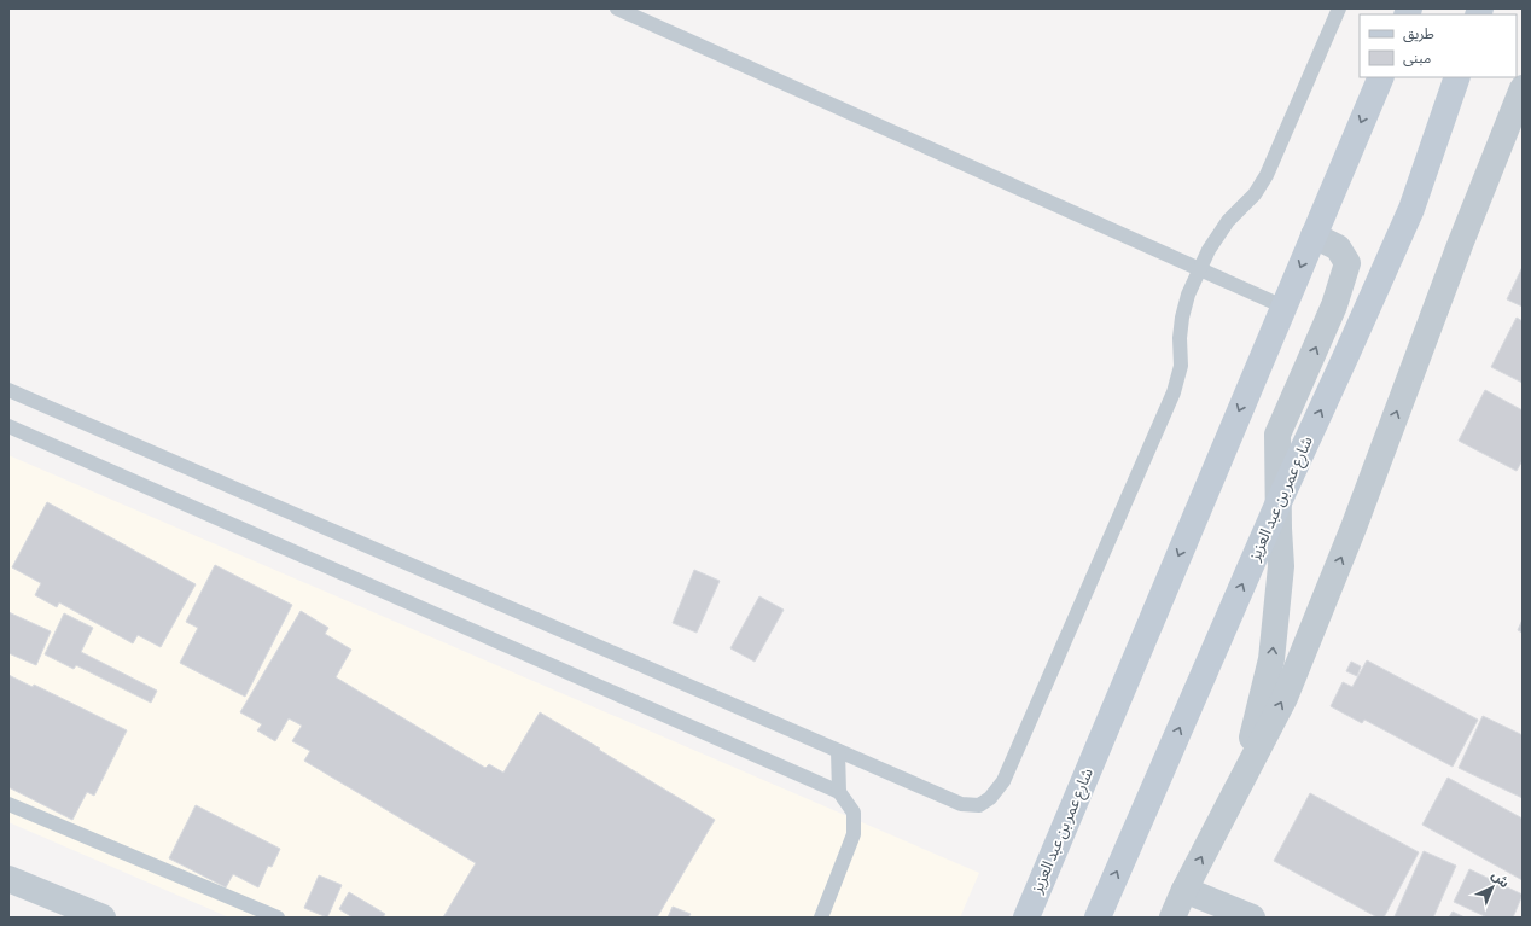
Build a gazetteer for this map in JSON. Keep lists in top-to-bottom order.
{
  "streets": {
    "main road": ["شارع عمر بن عبد العزيز"]
  },
  "legend": ["طريق", "مبنى"],
  "north": "top right"
}
